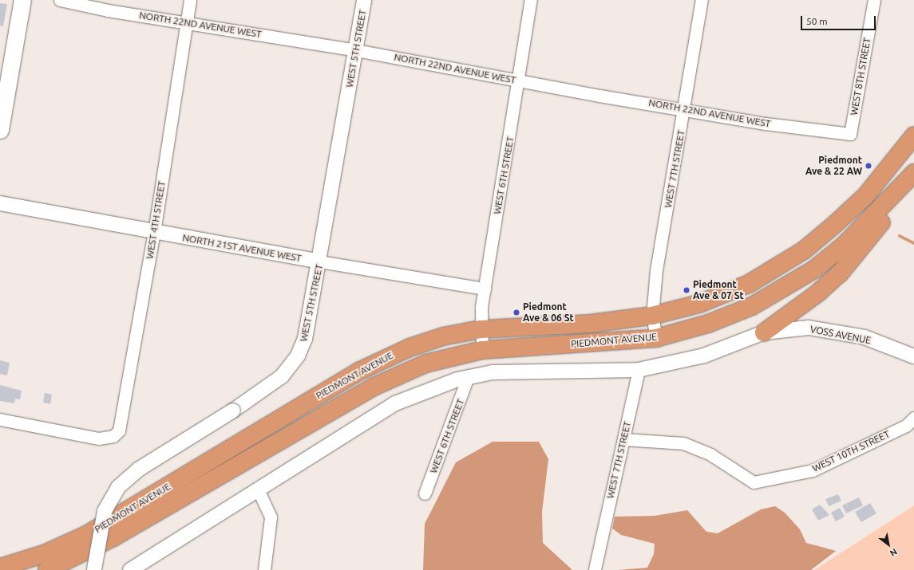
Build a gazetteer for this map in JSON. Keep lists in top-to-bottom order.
{
  "streets": {
    "highway": ["PIEDMONT AVENUE"],
    "street": [
      "NORTH 22ND AVENUE WEST",
      "WEST 5TH STREET",
      "WEST 8TH STREET",
      "WEST 7TH STREET",
      "WEST 6TH STREET",
      "WEST 4TH STREET",
      "NORTH 21ST AVENUE WEST",
      "VOSS AVENUE",
      "WEST 10TH STREET"
    ]
  },
  "crossings": [
    ["NORTH 22ND AVENUE WEST", "WEST 5TH STREET"],
    ["NORTH 22ND AVENUE WEST", "WEST 8TH STREET"],
    ["NORTH 22ND AVENUE WEST", "WEST 7TH STREET"],
    ["NORTH 22ND AVENUE WEST", "WEST 6TH STREET"],
    ["NORTH 22ND AVENUE WEST", "WEST 4TH STREET"],
    ["WEST 5TH STREET", "NORTH 21ST AVENUE WEST"],
    ["WEST 7TH STREET", "PIEDMONT AVENUE"],
    ["WEST 7TH STREET", "WEST 10TH STREET"],
    ["WEST 6TH STREET", "NORTH 21ST AVENUE WEST"],
    ["WEST 6TH STREET", "PIEDMONT AVENUE"],
    ["WEST 4TH STREET", "NORTH 21ST AVENUE WEST"]
  ],
  "places": ["Piedmont Ave & 22 AW", "Piedmont Ave & 07 St", "Piedmont Ave & 06 St"],
  "scale_bar": "50 m",
  "north": "bottom right"
}
